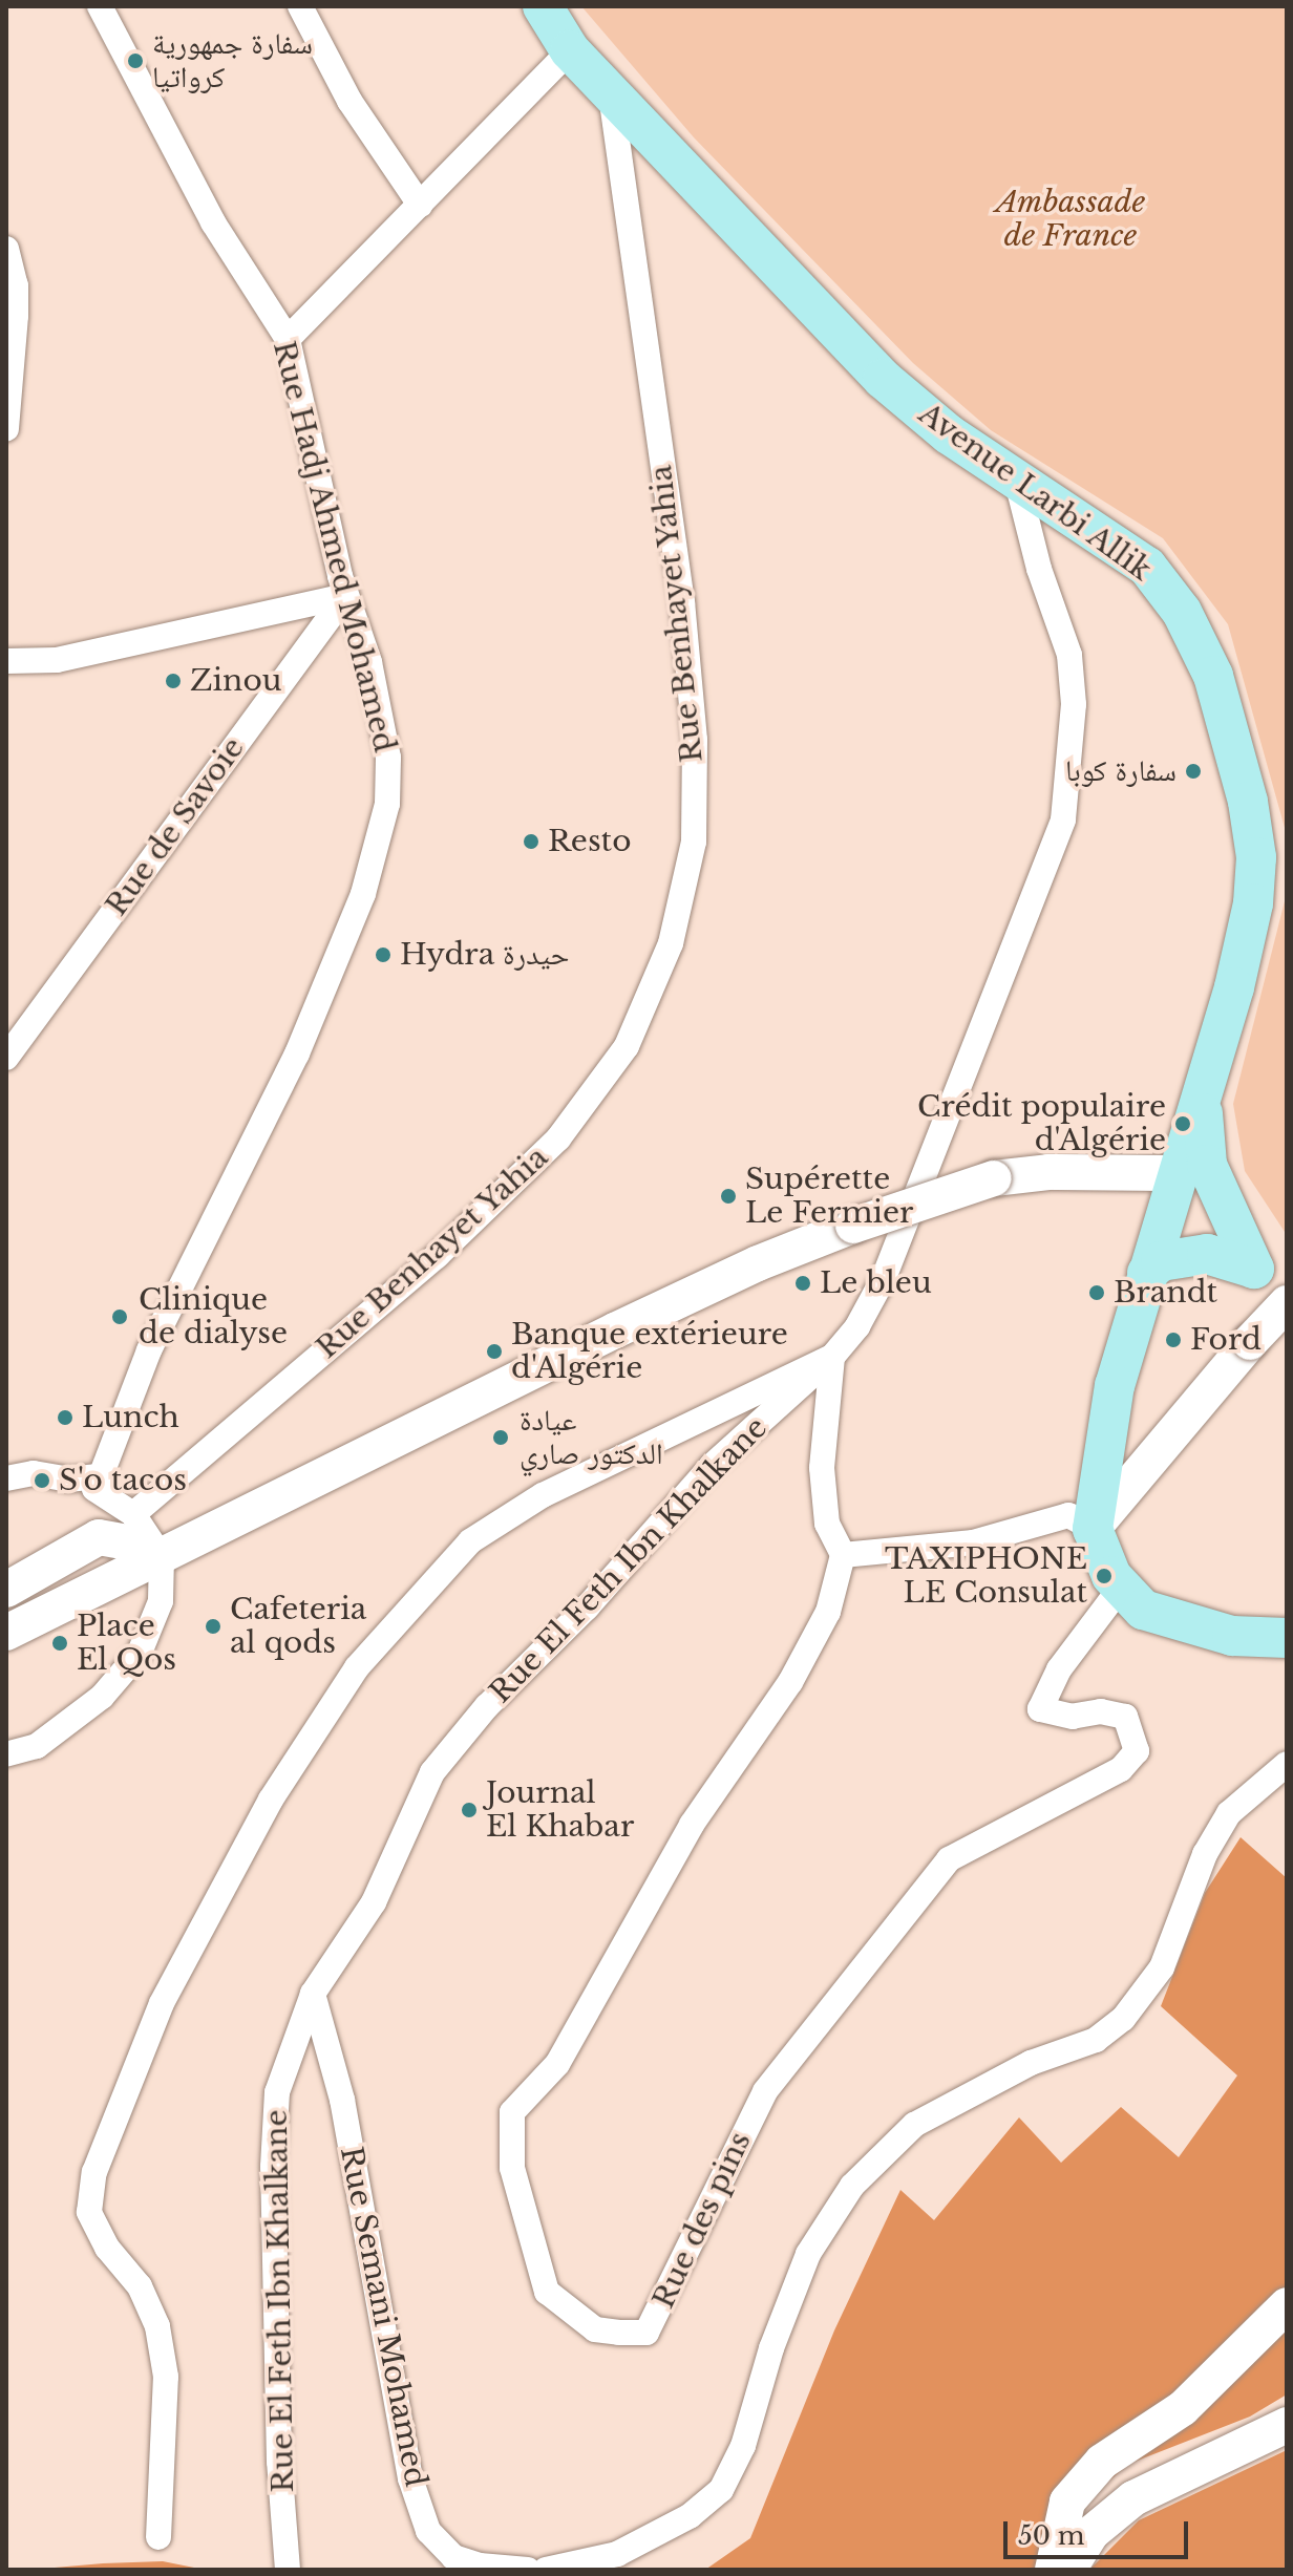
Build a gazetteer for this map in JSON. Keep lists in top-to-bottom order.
{
  "streets": {
    "main road": ["Avenue Larbi Allik"],
    "street": [
      "Rue Hadj Ahmed Mohamed",
      "Rue Benhayet Yahia",
      "Rue de Savoie",
      "Rue El Feth Ibn Khalkane",
      "Rue des pins",
      "Rue Semani Mohamed"
    ]
  },
  "crossings": [
    ["Avenue Larbi Allik", "Rue Benhayet Yahia"],
    ["Avenue Larbi Allik", "Rue El Feth Ibn Khalkane"],
    ["Rue Hadj Ahmed Mohamed", "Rue de Savoie"],
    ["Rue El Feth Ibn Khalkane", "Rue Semani Mohamed"]
  ],
  "parks": ["Ambassade de France"],
  "places": [
    "سفارة جمهورية كرواتيا",
    "Zinou",
    "سفارة كوبا",
    "Resto",
    "Hydra حيدرة",
    "Crédit populaire d'Algérie",
    "Supérette Le Fermier",
    "Le bleu",
    "Brandt",
    "Clinique de dialyse",
    "Ford",
    "Banque extérieure d'Algérie",
    "Lunch",
    "عيادة الدكتور صاري",
    "S'o tacos",
    "TAXIPHONE LE Consulat",
    "Cafeteria al qods",
    "Place El Qos",
    "Journal El Khabar"
  ],
  "scale_bar": "50 m"
}
